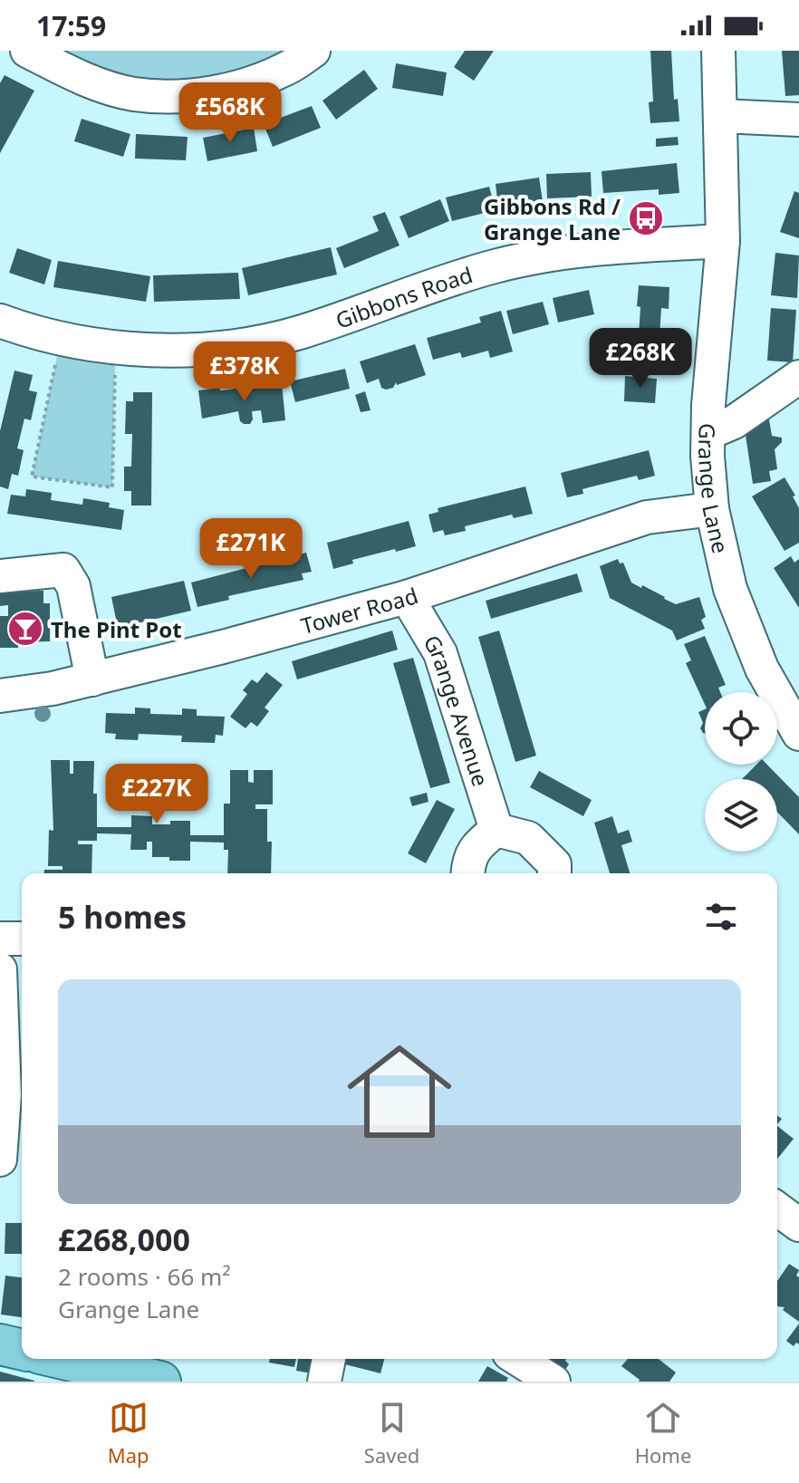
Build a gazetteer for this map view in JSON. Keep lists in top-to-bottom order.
{
  "streets": {
    "street": [
      "Gibbons Road",
      "Grange Lane",
      "Tower Road",
      "Grange Avenue"
    ]
  },
  "crossings": [
    ["Gibbons Road", "Grange Lane"],
    ["Grange Lane", "Tower Road"],
    ["Tower Road", "Grange Avenue"]
  ],
  "places": {
    "bus stop": ["Gibbons Rd / Grange Lane"],
    "bar": ["The Pint Pot"]
  },
  "page": {
    "status": "17:59",
    "price": [
      "£568K",
      "£268K",
      "£378K",
      "£271K",
      "£227K"
    ],
    "heading": "5 homes",
    "list": [
      {
        "name": "£268,000",
        "note": "2 rooms · 66 m² · Grange Lane"
      }
    ],
    "tabs": ["Map", "Saved", "Home"]
  }
}
